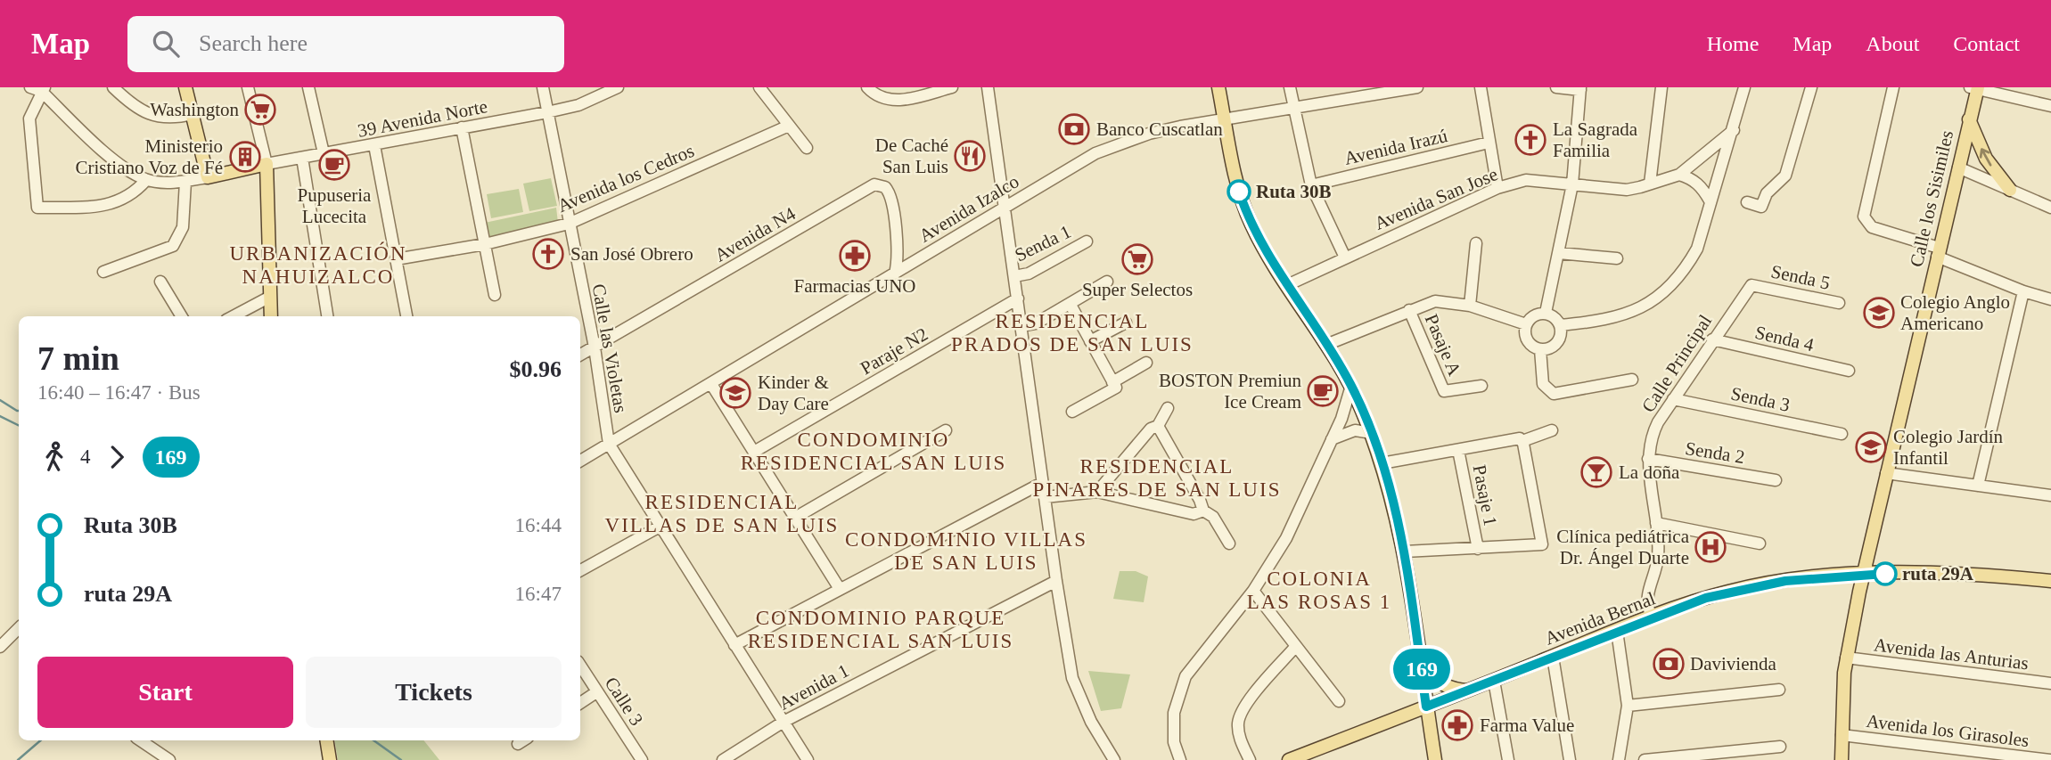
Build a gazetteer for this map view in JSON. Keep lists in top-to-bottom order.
{
  "streets": {
    "main road": ["Calle los Sisimiles", "Avenida Bernal"],
    "street": [
      "39 Avenida Norte",
      "Avenida Irazú",
      "Avenida los Cedros",
      "Avenida San Jose",
      "Avenida Izalco",
      "Avenida N4",
      "Senda 1",
      "Senda 5",
      "Senda 4",
      "Pasaje A",
      "Calle las Violetas",
      "Paraje N2",
      "Calle Principal",
      "Senda 3",
      "Senda 2",
      "Pasaje 1",
      "Avenida las Anturias",
      "Avenida 1",
      "Calle 3",
      "Avenida los Girasoles"
    ]
  },
  "crossings": [
    ["39 Avenida Norte", "Calle las Violetas"],
    ["Avenida los Cedros", "Calle las Violetas"],
    ["Calle los Sisimiles", "Avenida Bernal"],
    ["Calle los Sisimiles", "Avenida las Anturias"],
    ["Calle los Sisimiles", "Avenida los Girasoles"],
    ["Avenida Izalco", "Avenida N4"],
    ["Avenida Izalco", "Calle las Violetas"],
    ["Avenida N4", "Calle las Violetas"],
    ["Senda 5", "Calle Principal"],
    ["Senda 4", "Calle Principal"],
    ["Calle Principal", "Senda 3"],
    ["Calle Principal", "Senda 2"],
    ["Calle Principal", "Avenida Bernal"]
  ],
  "districts": [
    "URBANIZACIÓN NAHUIZALCO",
    "RESIDENCIAL PRADOS DE SAN LUIS",
    "CONDOMINIO RESIDENCIAL SAN LUIS",
    "RESIDENCIAL PINARES DE SAN LUIS",
    "RESIDENCIAL VILLAS DE SAN LUIS",
    "CONDOMINIO VILLAS DE SAN LUIS",
    "COLONIA LAS ROSAS 1",
    "CONDOMINIO PARQUE RESIDENCIAL SAN LUIS"
  ],
  "places": {
    "supermarket": ["Washington", "Super Selectos"],
    "bank": ["Banco Cuscatlan", "Davivienda"],
    "church": ["La Sagrada Familia", "San José Obrero"],
    "restaurant": ["De Caché San Luis"],
    "building": ["Ministerio Cristiano Voz de Fé"],
    "cafe": ["Pupuseria Lucecita", "BOSTON Premiun Ice Cream"],
    "other": ["Ruta 30B", "ruta 29A"],
    "pharmacy": ["Farmacias UNO", "Farma Value"],
    "school or university": ["Colegio Anglo Americano", "Kinder & Day Care", "Colegio Jardín Infantil"],
    "bar": ["La doña"],
    "hospital": ["Clínica pediátrica Dr. Ángel Duarte"]
  },
  "lines": ["bus line 169"],
  "page": {
    "header": "Map",
    "search": "Search here",
    "nav": [
      "Home",
      "Map",
      "About",
      "Contact"
    ],
    "on_map": "169",
    "heading": ["7 min", "16:40 – 16:47 · Bus", "$0.96"],
    "legs": ["4", "169"],
    "list": [
      {
        "name": "Ruta 30B",
        "value": "16:44"
      },
      {
        "name": "ruta 29A",
        "value": "16:47"
      }
    ],
    "buttons": ["Start", "Tickets"]
  }
}
